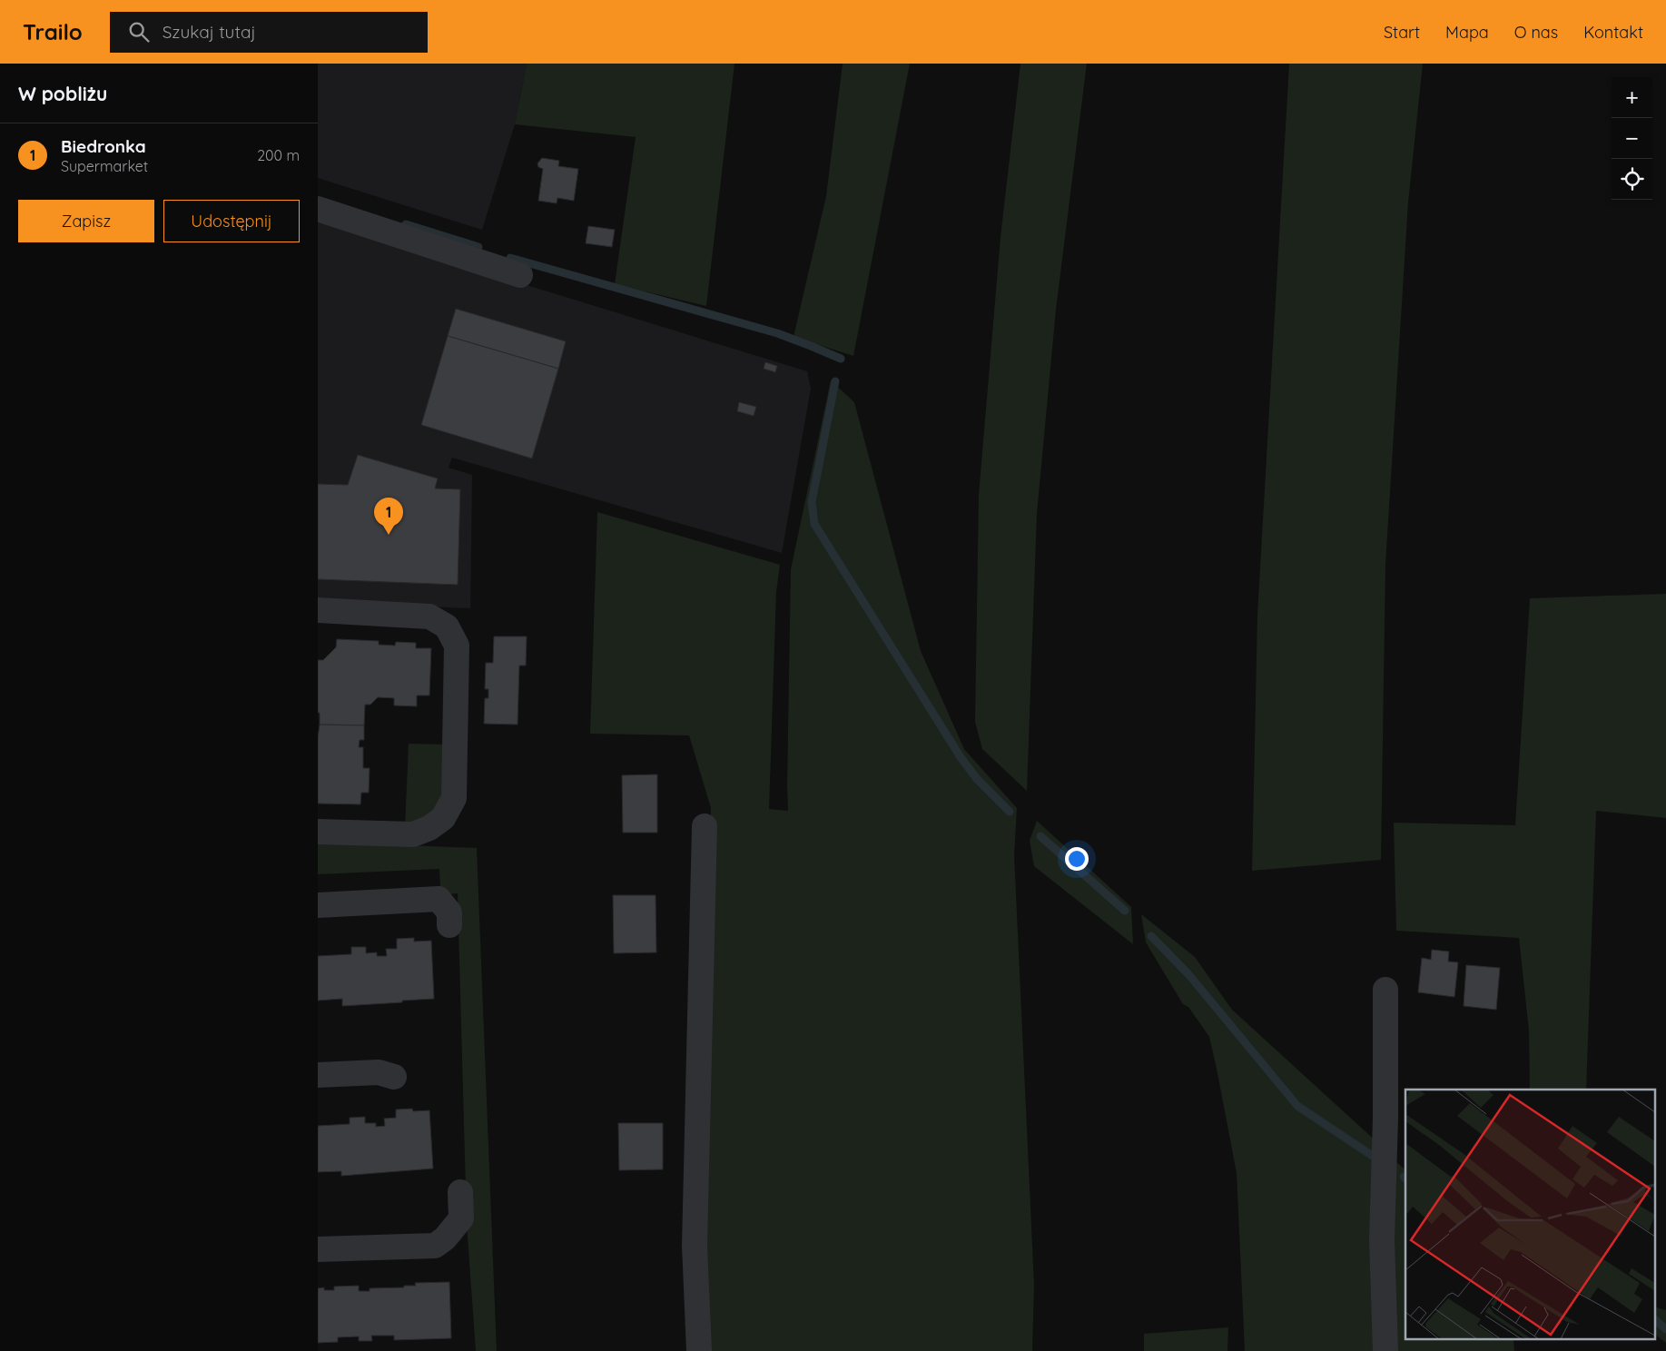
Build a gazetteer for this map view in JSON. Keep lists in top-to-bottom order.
{
  "page": {
    "header": "Trailo",
    "search": "Szukaj tutaj",
    "nav": [
      "Start",
      "Mapa",
      "O nas",
      "Kontakt"
    ],
    "heading": "W pobliżu",
    "map_buttons": ["+", "−"],
    "list": [
      {
        "mark": "1",
        "name": "Biedronka",
        "note": "Supermarket",
        "value": "200 m"
      }
    ],
    "buttons": ["Zapisz", "Udostępnij"],
    "pins": "1"
  }
}
